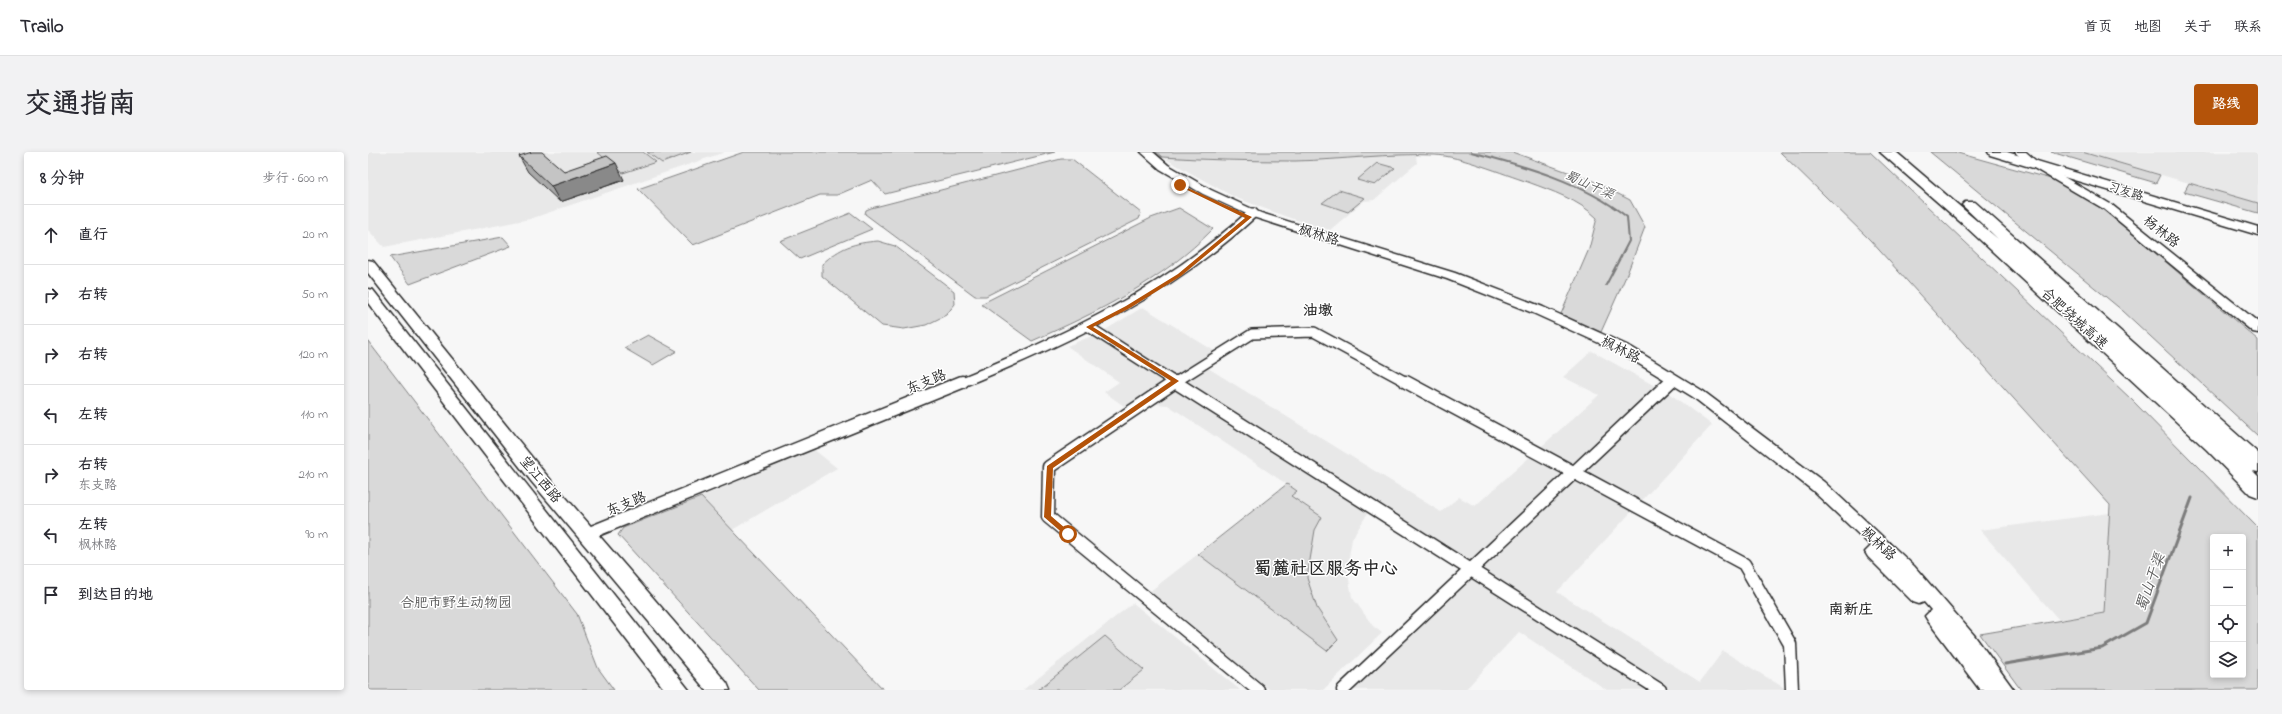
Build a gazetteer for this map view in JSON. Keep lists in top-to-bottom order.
{
  "streets": {
    "highway": ["合肥绕城高速"],
    "main road": [
      "习友路",
      "杨林路",
      "枫林路",
      "望江西路"
    ],
    "street": ["东支路"]
  },
  "crossings": [
    ["习友路", "杨林路"],
    ["枫林路", "东支路"],
    ["东支路", "望江西路"]
  ],
  "districts": ["油墩", "蜀麓社区服务中心", "南新庄"],
  "water": ["蜀山干渠"],
  "parks": ["合肥市野生动物园"],
  "page": {
    "header": "Trailo",
    "nav": [
      "首页",
      "地图",
      "关于",
      "联系"
    ],
    "title": "交通指南",
    "buttons": "路线",
    "heading": ["8 分钟", "步行 · 600 m"],
    "list": [
      ["直行", "20 m"],
      ["右转", "50 m"],
      ["右转", "120 m"],
      ["左转", "110 m"],
      ["右转", "东支路", "210 m"],
      ["左转", "枫林路", "90 m"],
      "到达目的地"
    ],
    "map_buttons": ["+", "−"]
  }
}
